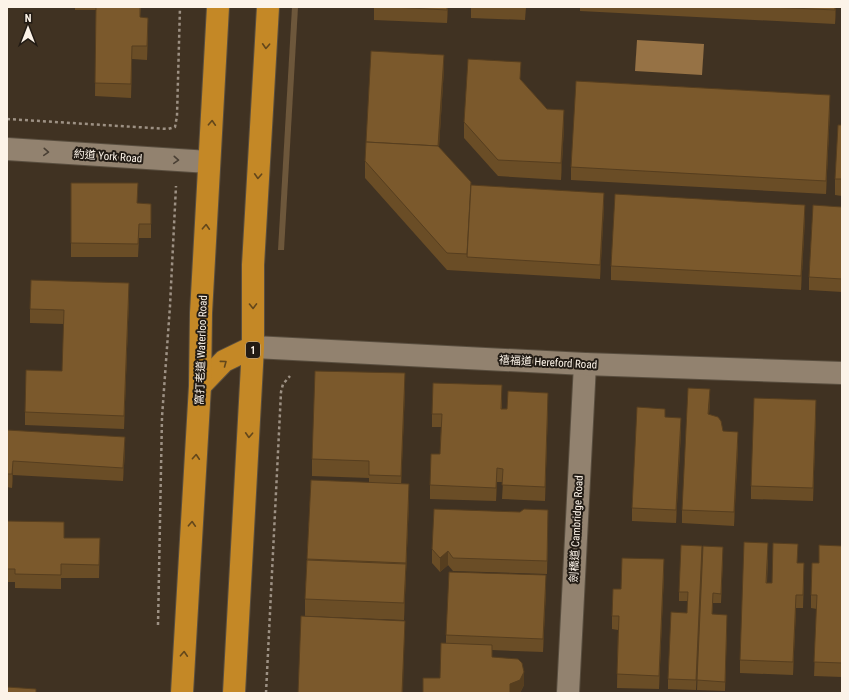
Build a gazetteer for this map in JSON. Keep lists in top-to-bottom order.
{
  "streets": {
    "highway": ["窩打老道 Waterloo Road", "1"],
    "street": ["約道 York Road", "禧福道 Hereford Road", "劍橋道 Cambridge Road"]
  },
  "crossings": [
    ["約道 York Road", "窩打老道 Waterloo Road"],
    ["1", "禧福道 Hereford Road"],
    ["禧福道 Hereford Road", "劍橋道 Cambridge Road"]
  ],
  "one_way": ["約道 York Road"],
  "north": "top"
}
